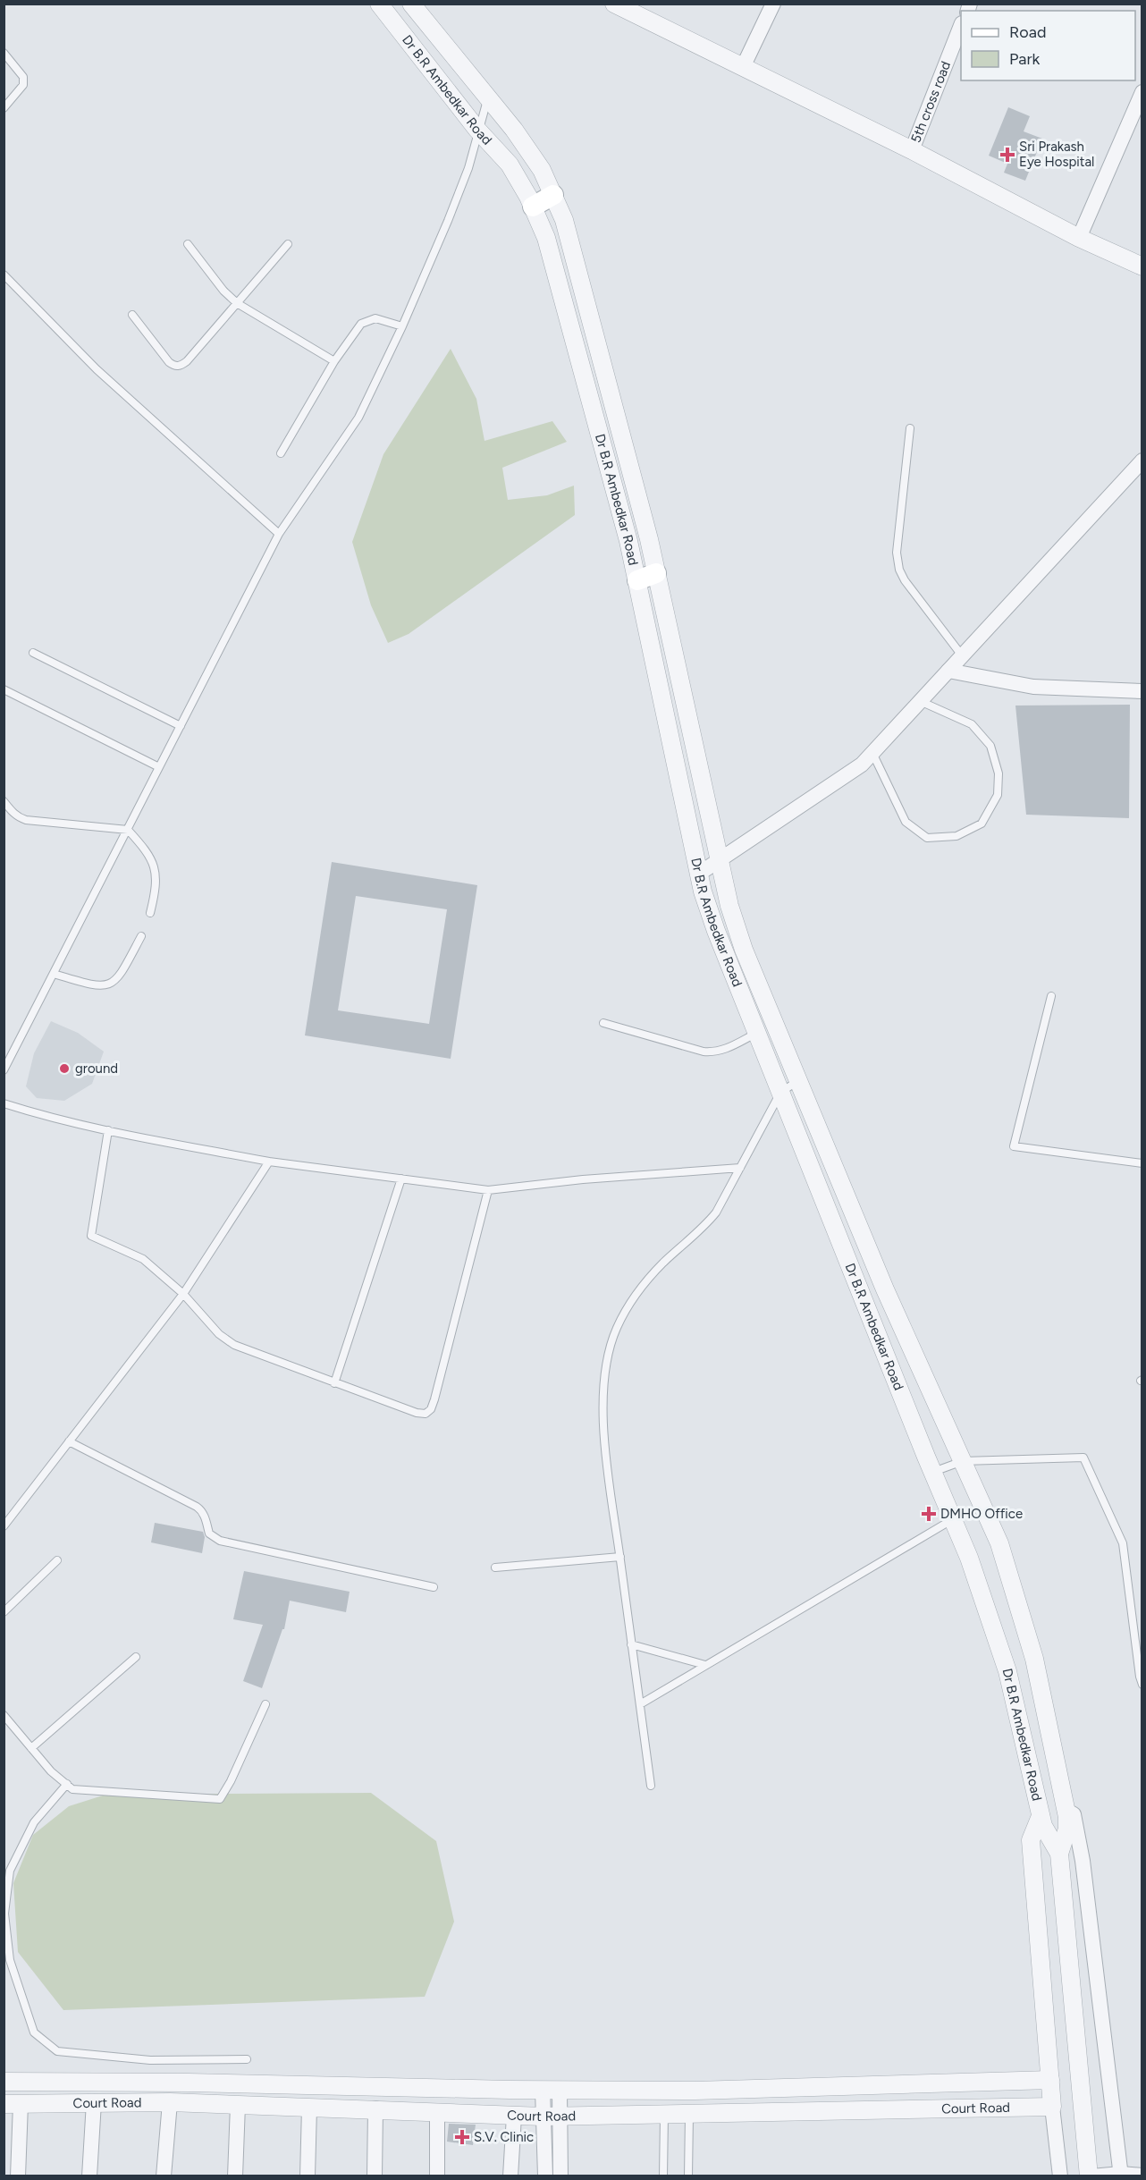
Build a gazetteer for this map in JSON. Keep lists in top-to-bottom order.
{
  "streets": {
    "street": ["Dr B.R Ambedkar Road", "5th cross road", "Court Road"]
  },
  "places": {
    "health": ["Sri Prakash Eye Hospital", "DMHO Office", "S.V. Clinic"],
    "other": ["ground"]
  },
  "legend": ["Road", "Park"]
}
